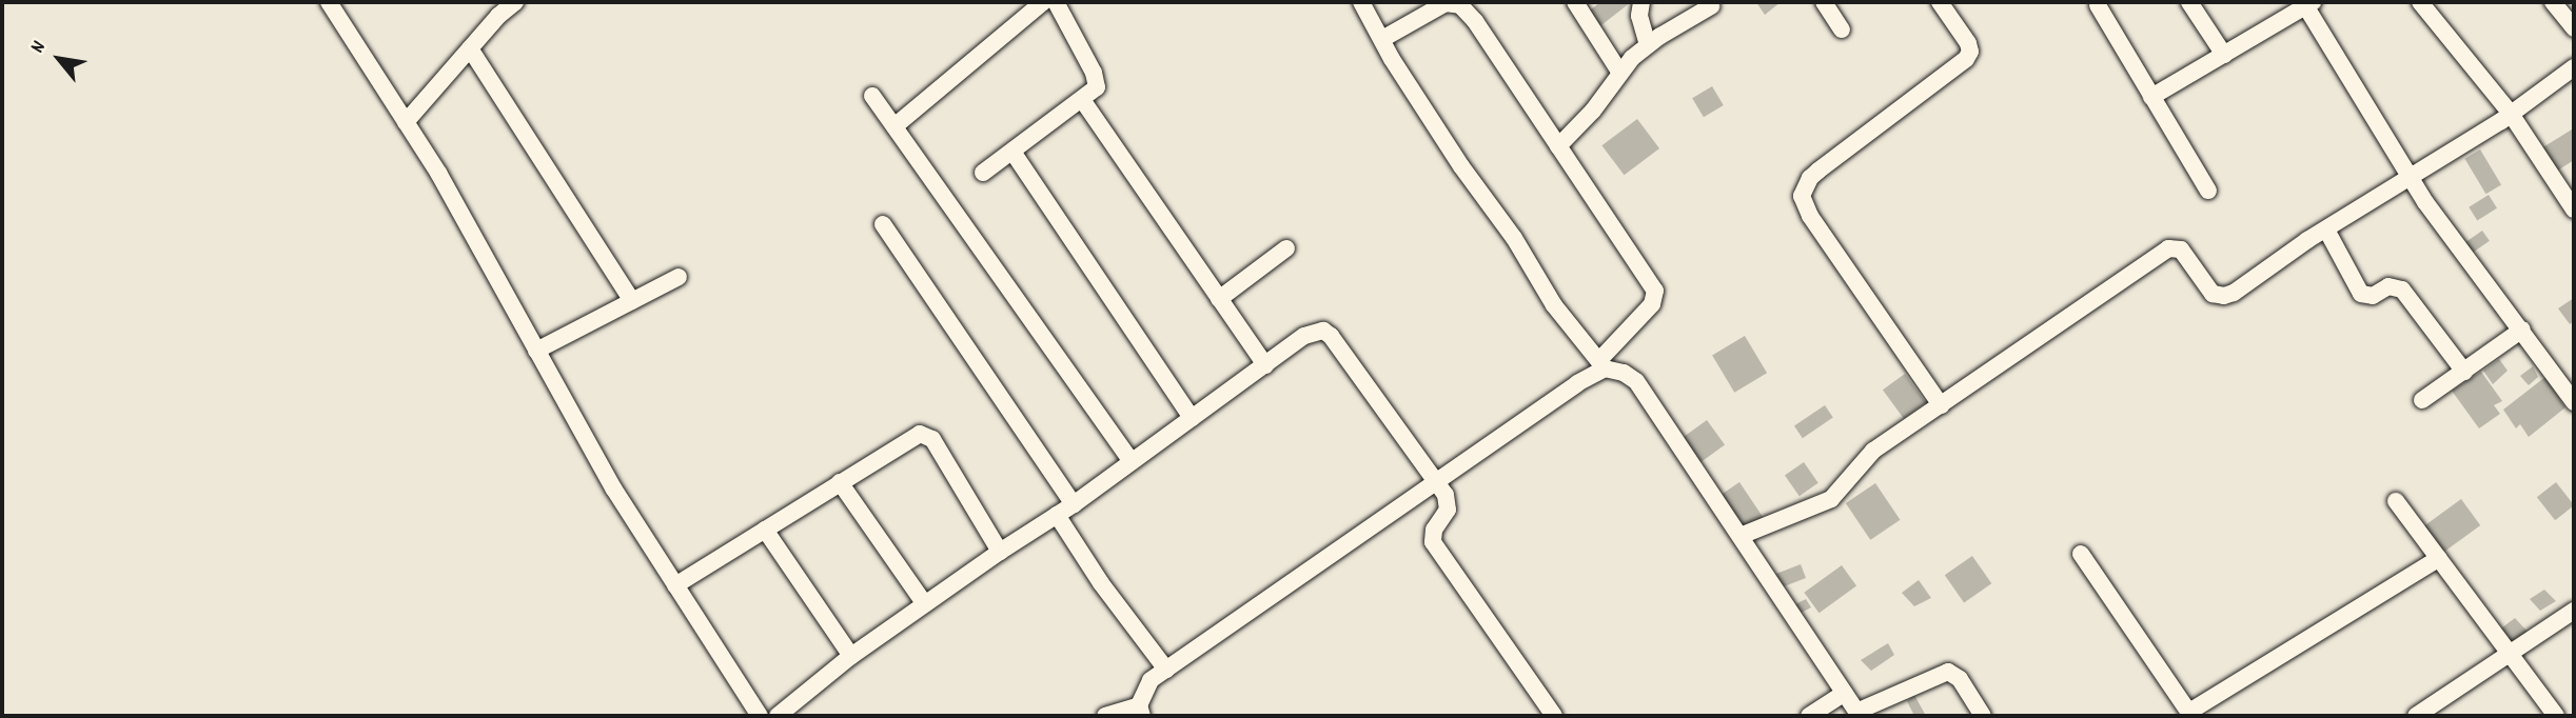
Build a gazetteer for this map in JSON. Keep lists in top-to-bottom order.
{
  "north": "top left"
}
